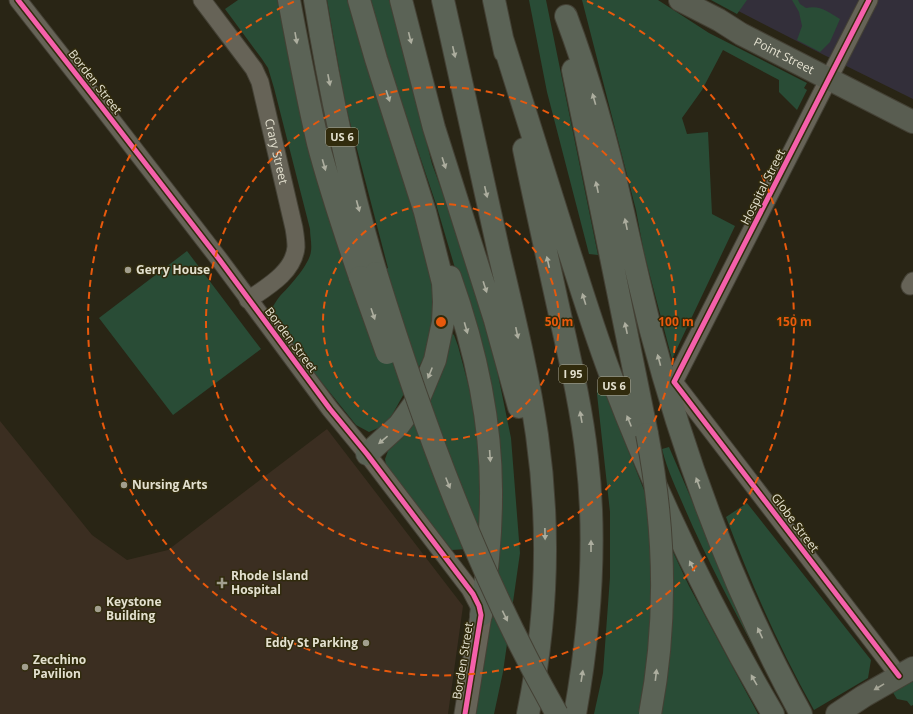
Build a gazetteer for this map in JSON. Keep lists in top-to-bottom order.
{
  "streets": {
    "highway": ["US 6", "I 95"],
    "main road": ["Point Street"],
    "street": [
      "Borden Street",
      "Crary Street",
      "Hospital Street",
      "Globe Street"
    ]
  },
  "crossings": [
    ["Point Street", "Hospital Street"],
    ["Borden Street", "Crary Street"],
    ["US 6", "I 95"],
    ["Hospital Street", "Globe Street"]
  ],
  "places": {
    "other": [
      "Gerry House",
      "Nursing Arts",
      "Keystone Building",
      "Eddy St Parking",
      "Zecchino Pavilion"
    ],
    "health": ["Rhode Island Hospital"]
  },
  "rings": ["50 m", "100 m", "150 m"]
}
